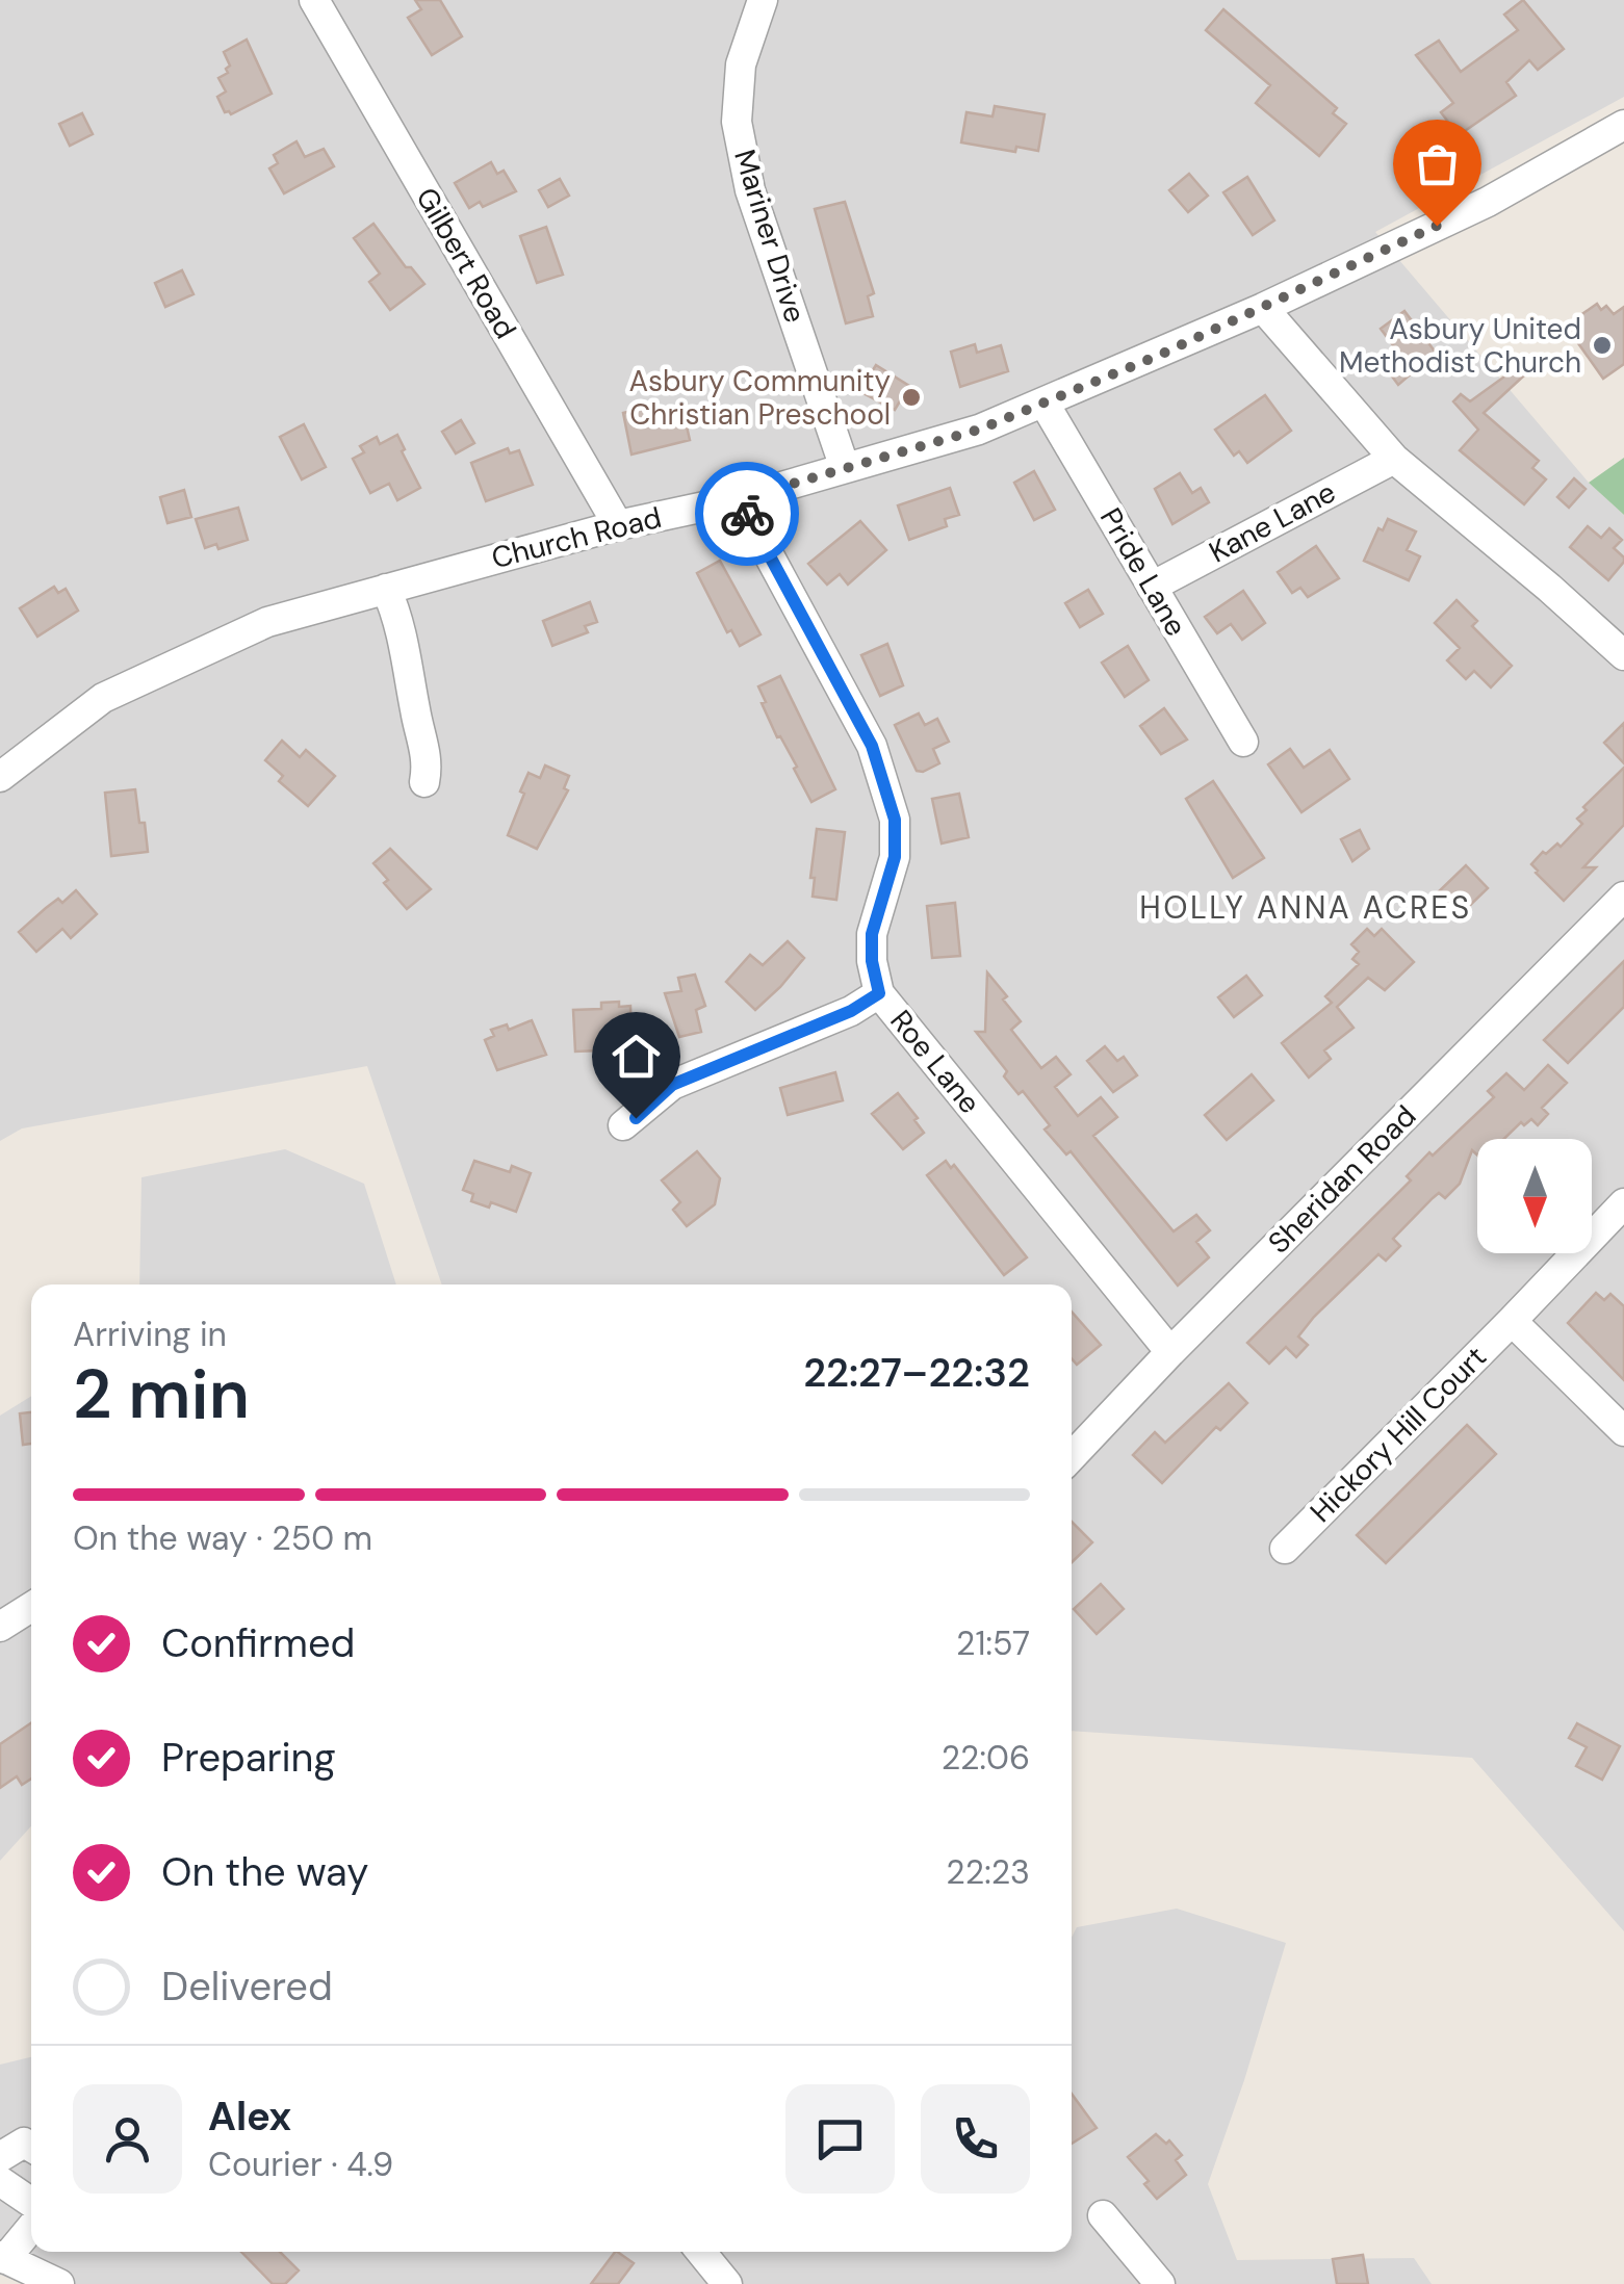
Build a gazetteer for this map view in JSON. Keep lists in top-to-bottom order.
{
  "streets": {
    "street": [
      "Mariner Drive",
      "Gilbert Road",
      "Kane Lane",
      "Church Road",
      "Pride Lane",
      "Roe Lane",
      "Sheridan Road",
      "Hickory Hill Court"
    ]
  },
  "crossings": [
    ["Mariner Drive", "Church Road"],
    ["Gilbert Road", "Church Road"],
    ["Kane Lane", "Pride Lane"],
    ["Church Road", "Pride Lane"],
    ["Church Road", "Roe Lane"],
    ["Roe Lane", "Sheridan Road"]
  ],
  "districts": ["HOLLY ANNA ACRES"],
  "places": ["Asbury United Methodist Church", "Asbury Community Christian Preschool"],
  "north": "bottom",
  "page": {
    "heading": ["2 min", "Arriving in", "22:27–22:32"],
    "panel": ["Alex", "Courier · 4.9"],
    "bar": "On the way · 250 m",
    "list": [
      ["Confirmed", "21:57"],
      ["Preparing", "22:06"],
      ["On the way", "22:23"],
      "Delivered"
    ]
  }
}
